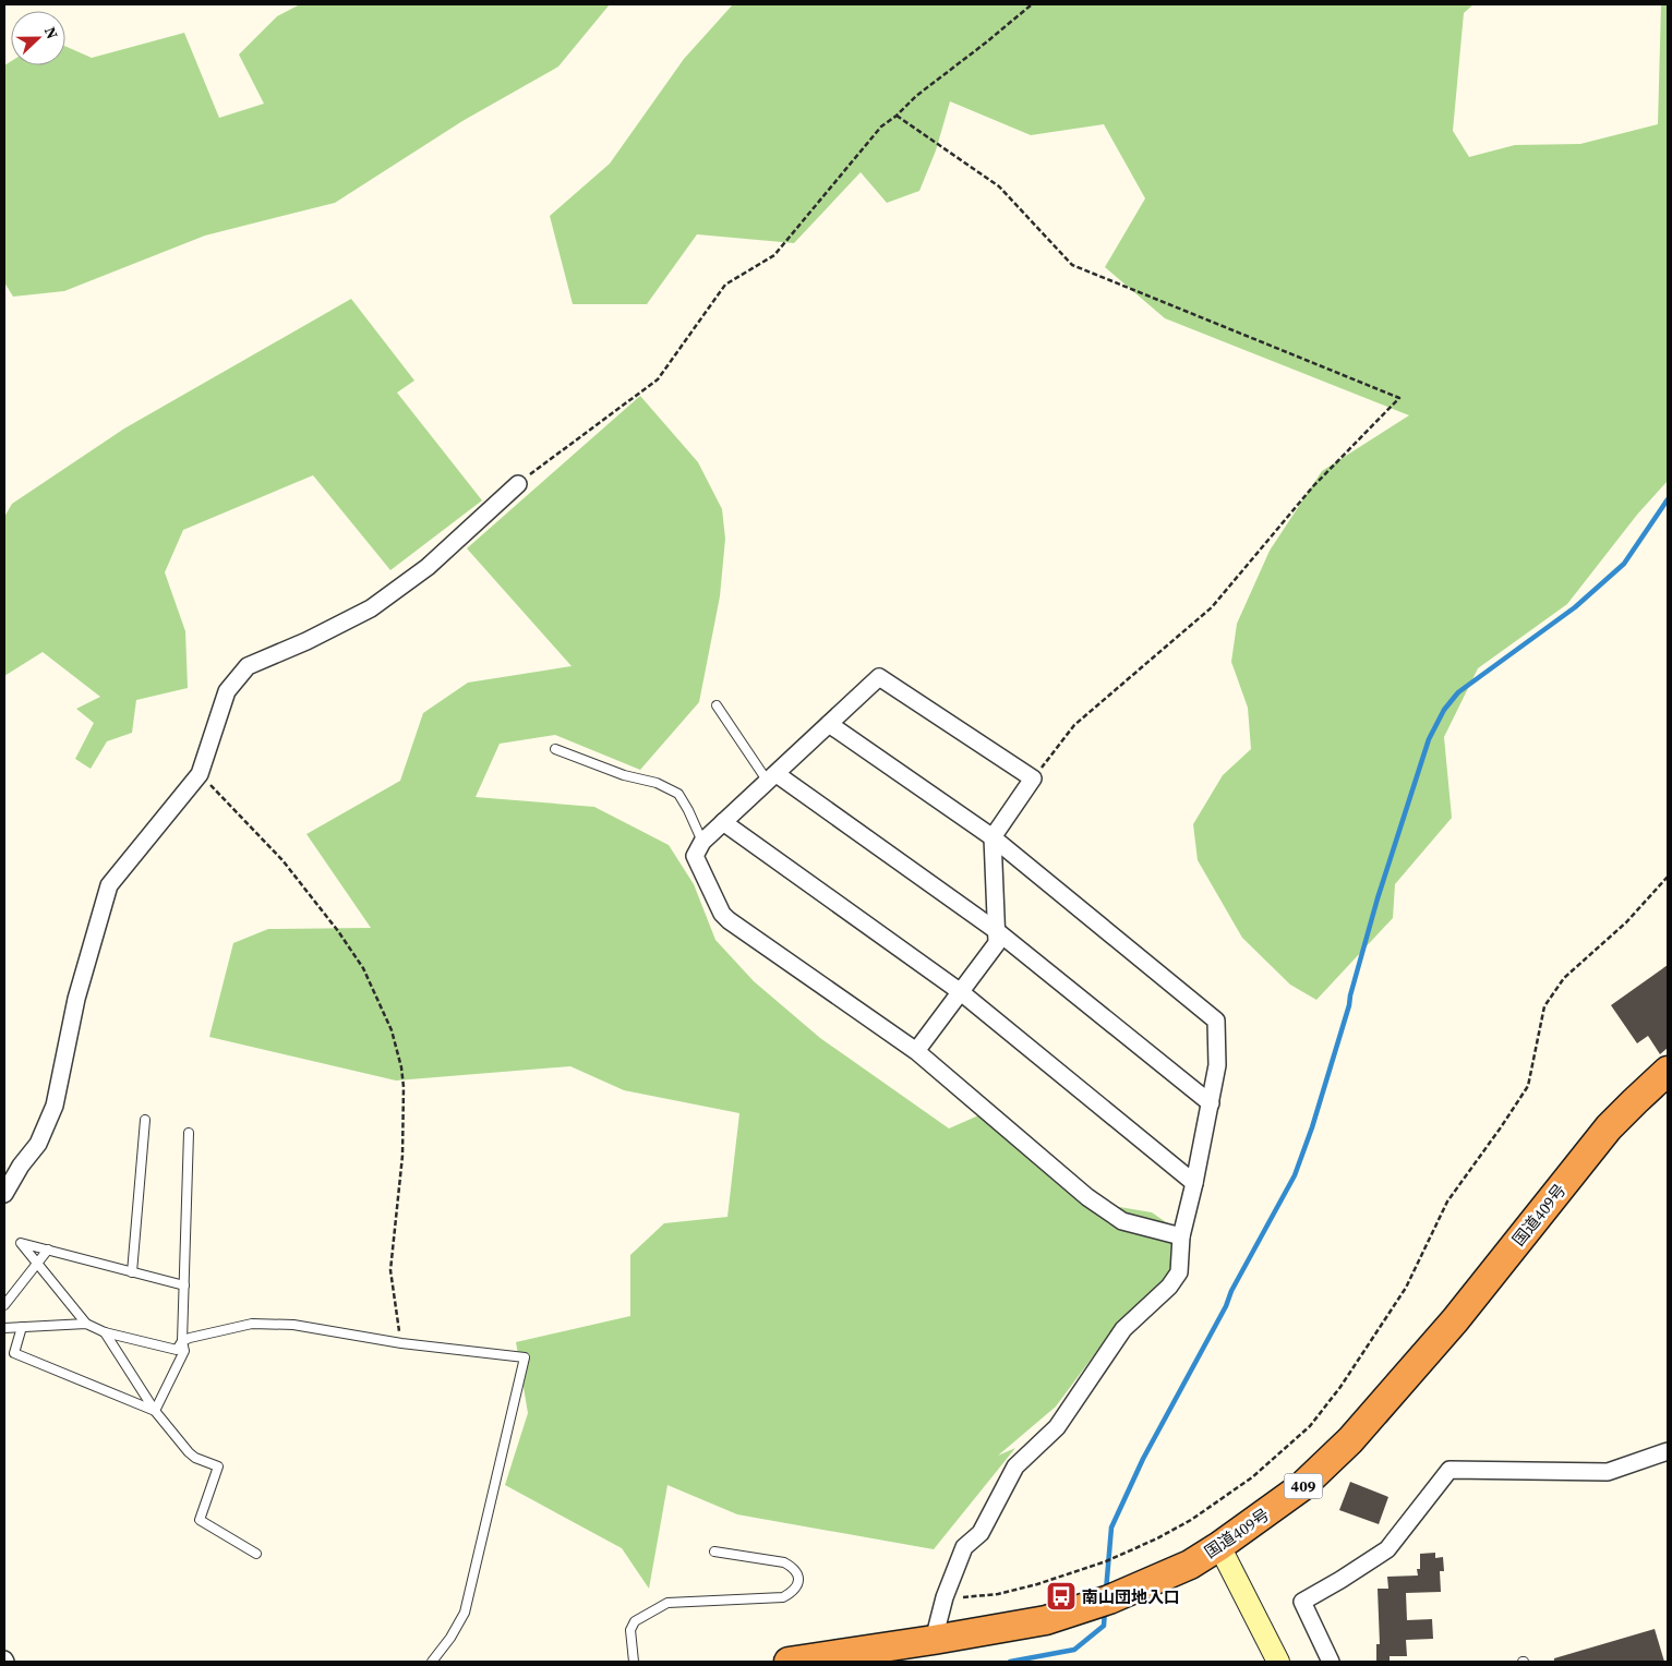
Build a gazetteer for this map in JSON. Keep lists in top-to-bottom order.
{
  "streets": {
    "highway": ["国道409号", "409"]
  },
  "places": {
    "bus stop": ["南山団地入口"]
  },
  "north": "right"
}
